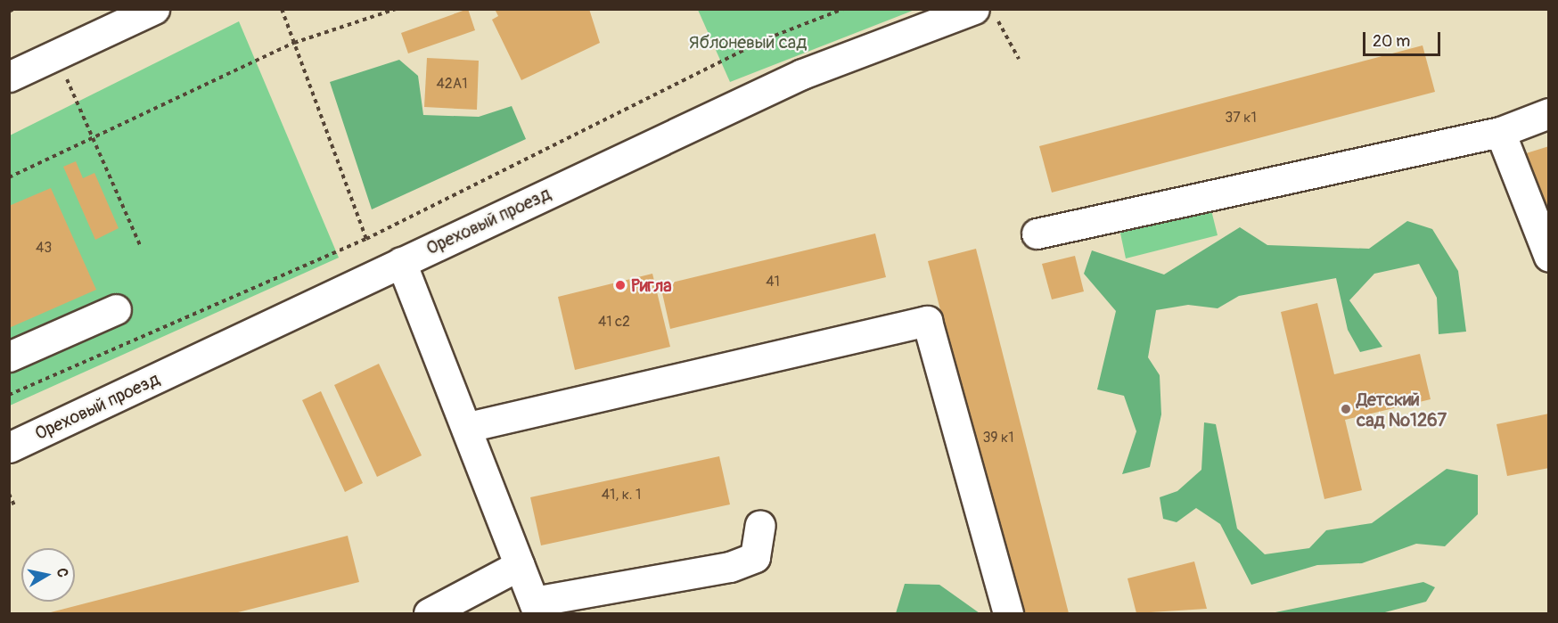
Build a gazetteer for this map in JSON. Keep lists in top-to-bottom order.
{
  "streets": {
    "street": ["Ореховый проезд"]
  },
  "parks": ["Яблоневый сад"],
  "places": ["Ригла", "Детский сад №1267"],
  "house_numbers": [
    "42А1",
    "37 к1",
    "43",
    "41",
    "41 с2",
    "39 к1",
    "41, к. 1"
  ],
  "scale_bar": "20 m",
  "north": "right"
}
